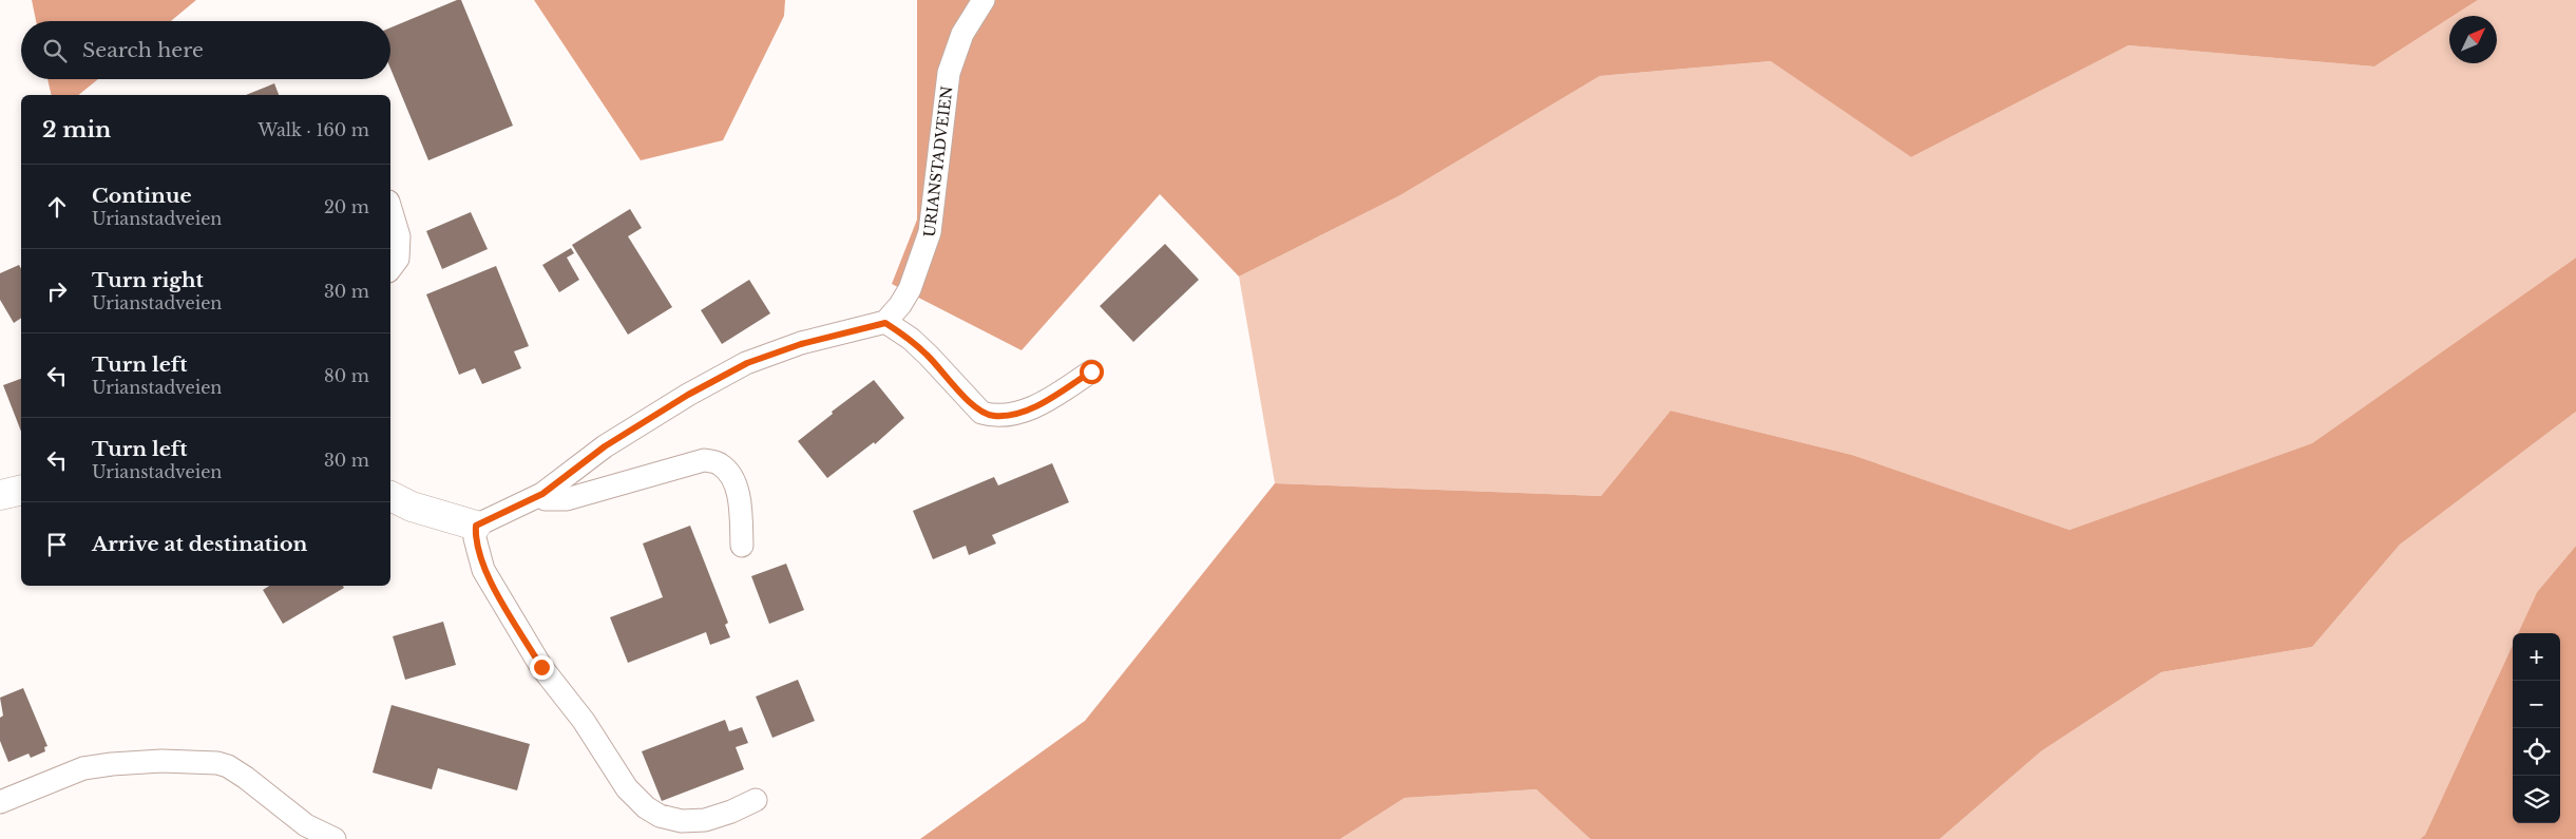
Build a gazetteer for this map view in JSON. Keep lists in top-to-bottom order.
{
  "streets": {
    "lane": ["URIANSTADVEIEN"]
  },
  "north": "top right",
  "page": {
    "search": "Search here",
    "heading": ["2 min", "Walk · 160 m"],
    "list": [
      ["Continue", "Urianstadveien", "20 m"],
      ["Turn right", "Urianstadveien", "30 m"],
      ["Turn left", "Urianstadveien", "80 m"],
      ["Turn left", "Urianstadveien", "30 m"],
      "Arrive at destination"
    ],
    "map_buttons": ["+", "−"]
  }
}
